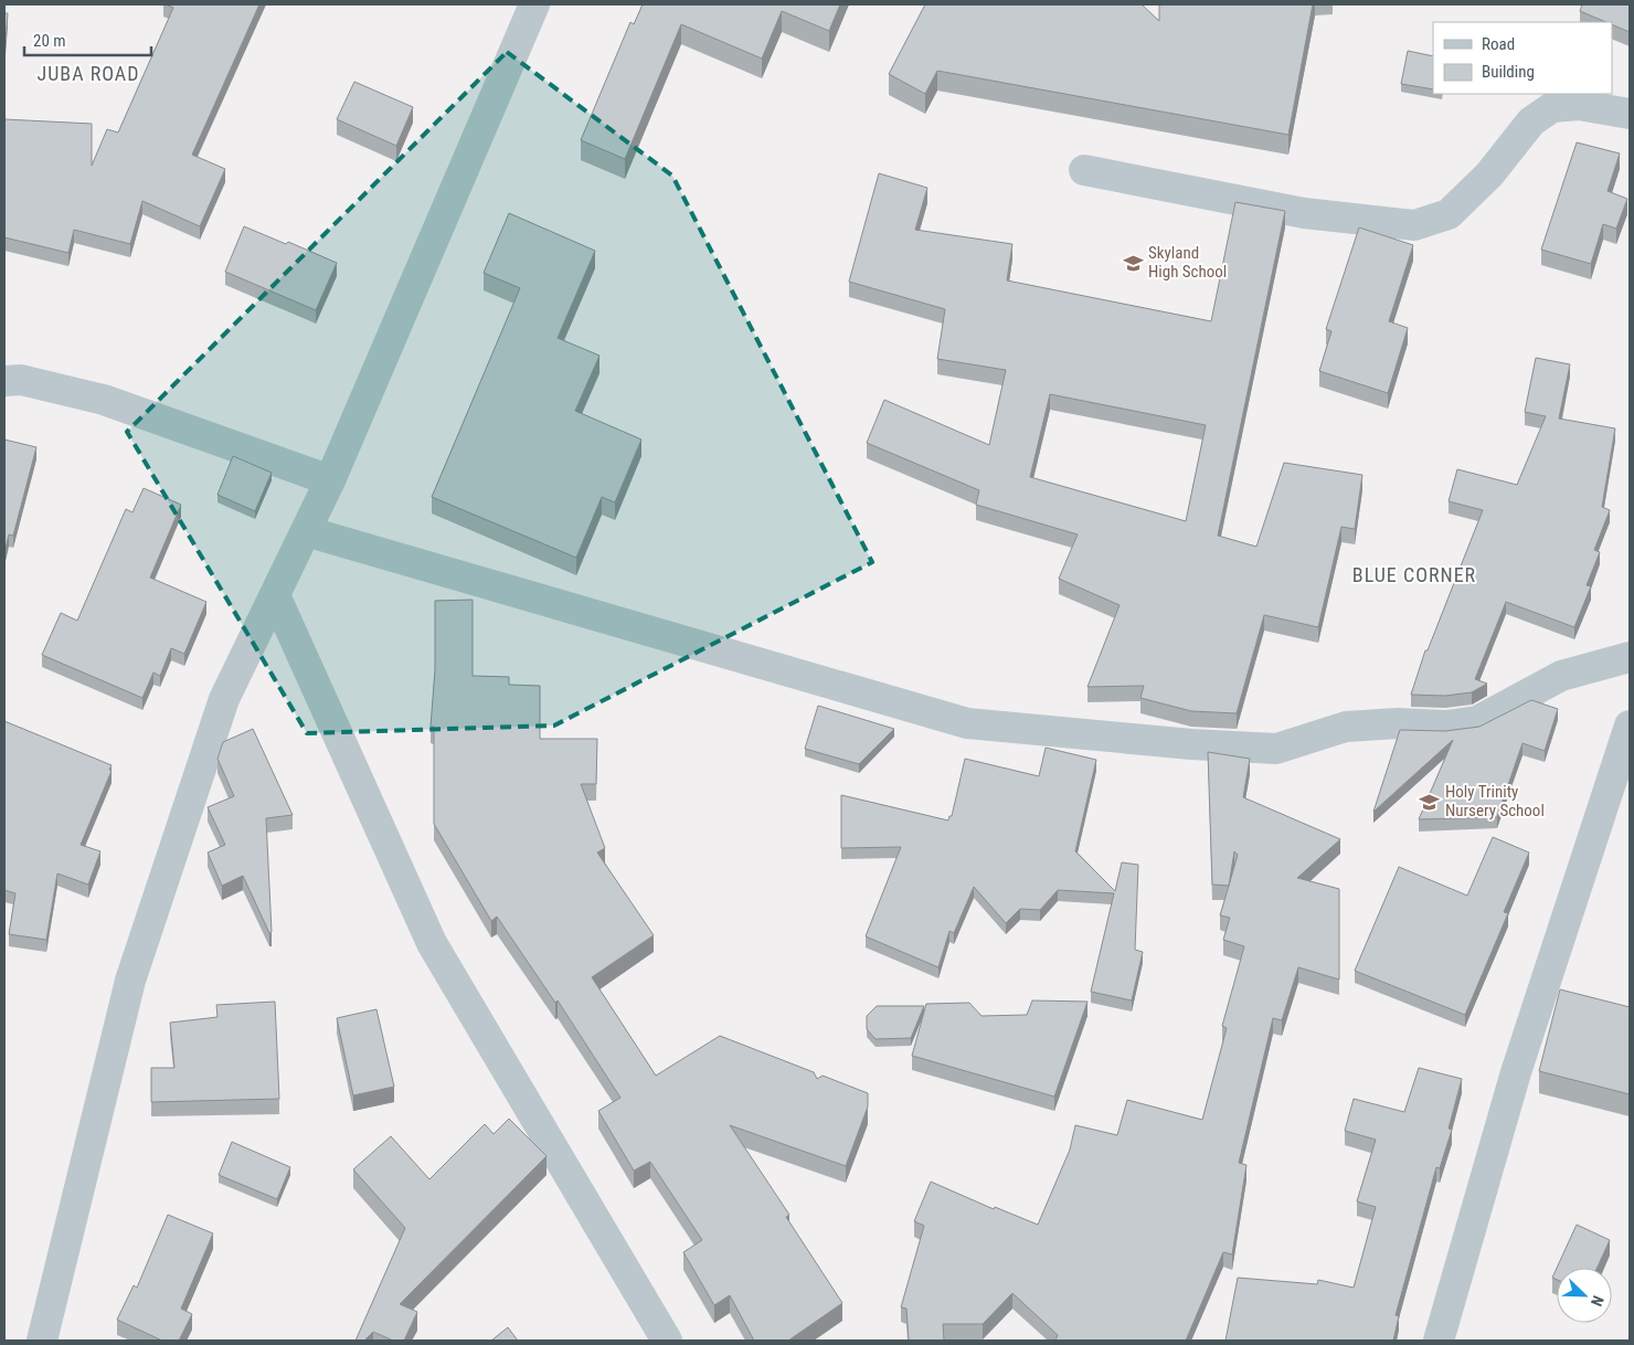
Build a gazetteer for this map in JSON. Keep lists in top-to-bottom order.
{
  "districts": ["JUBA ROAD", "BLUE CORNER"],
  "places": {
    "school or university": ["Skyland High School", "Holy Trinity Nursery School"]
  },
  "legend": ["Road", "Building"],
  "scale_bar": "20 m",
  "north": "bottom right"
}
